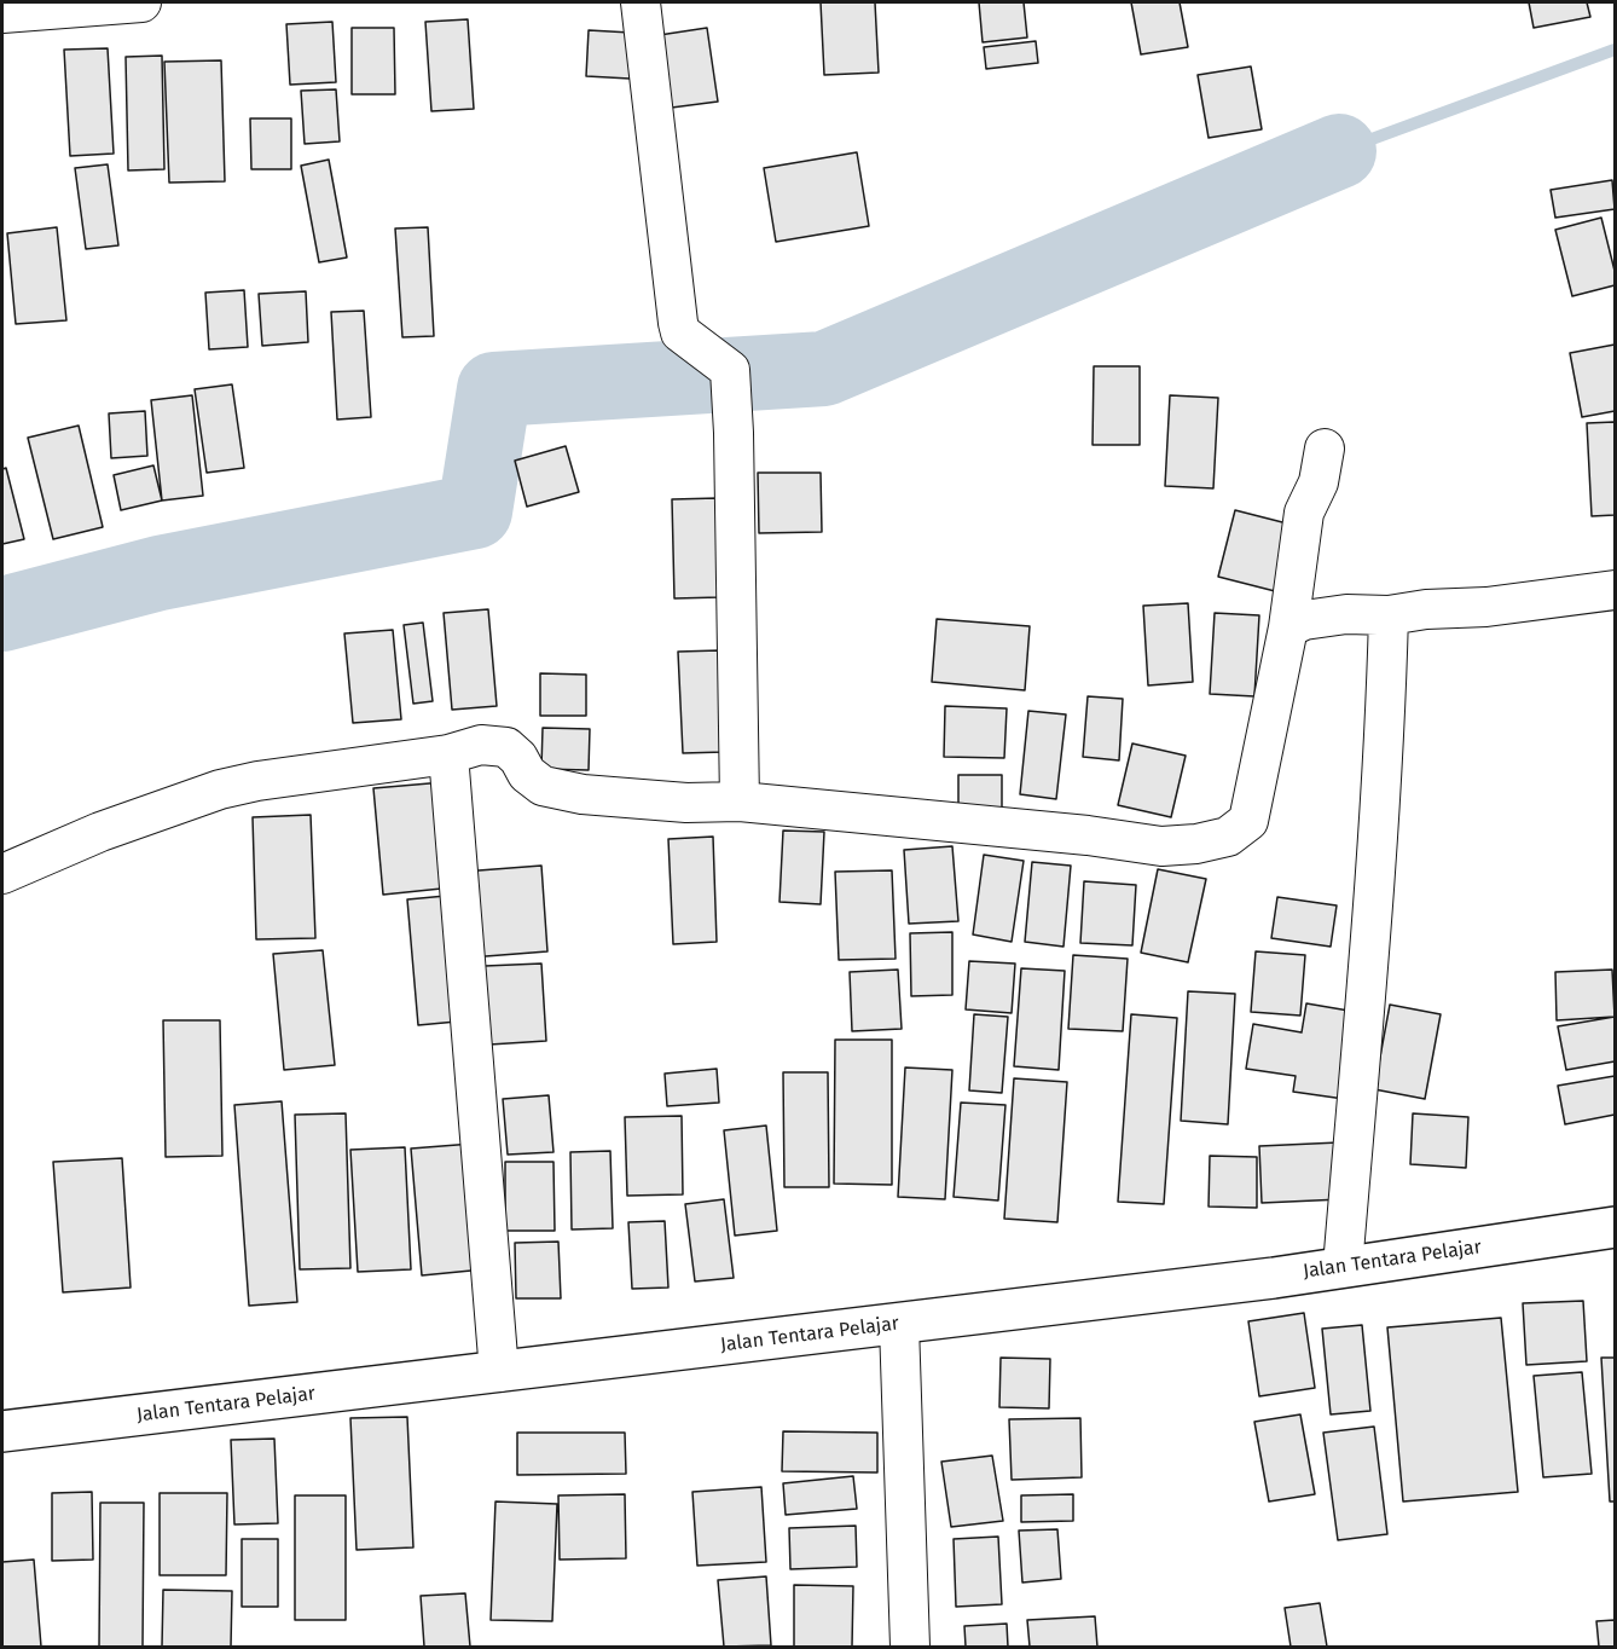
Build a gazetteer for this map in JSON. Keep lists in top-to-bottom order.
{
  "streets": {
    "highway": ["Jalan Tentara Pelajar"]
  }
}
